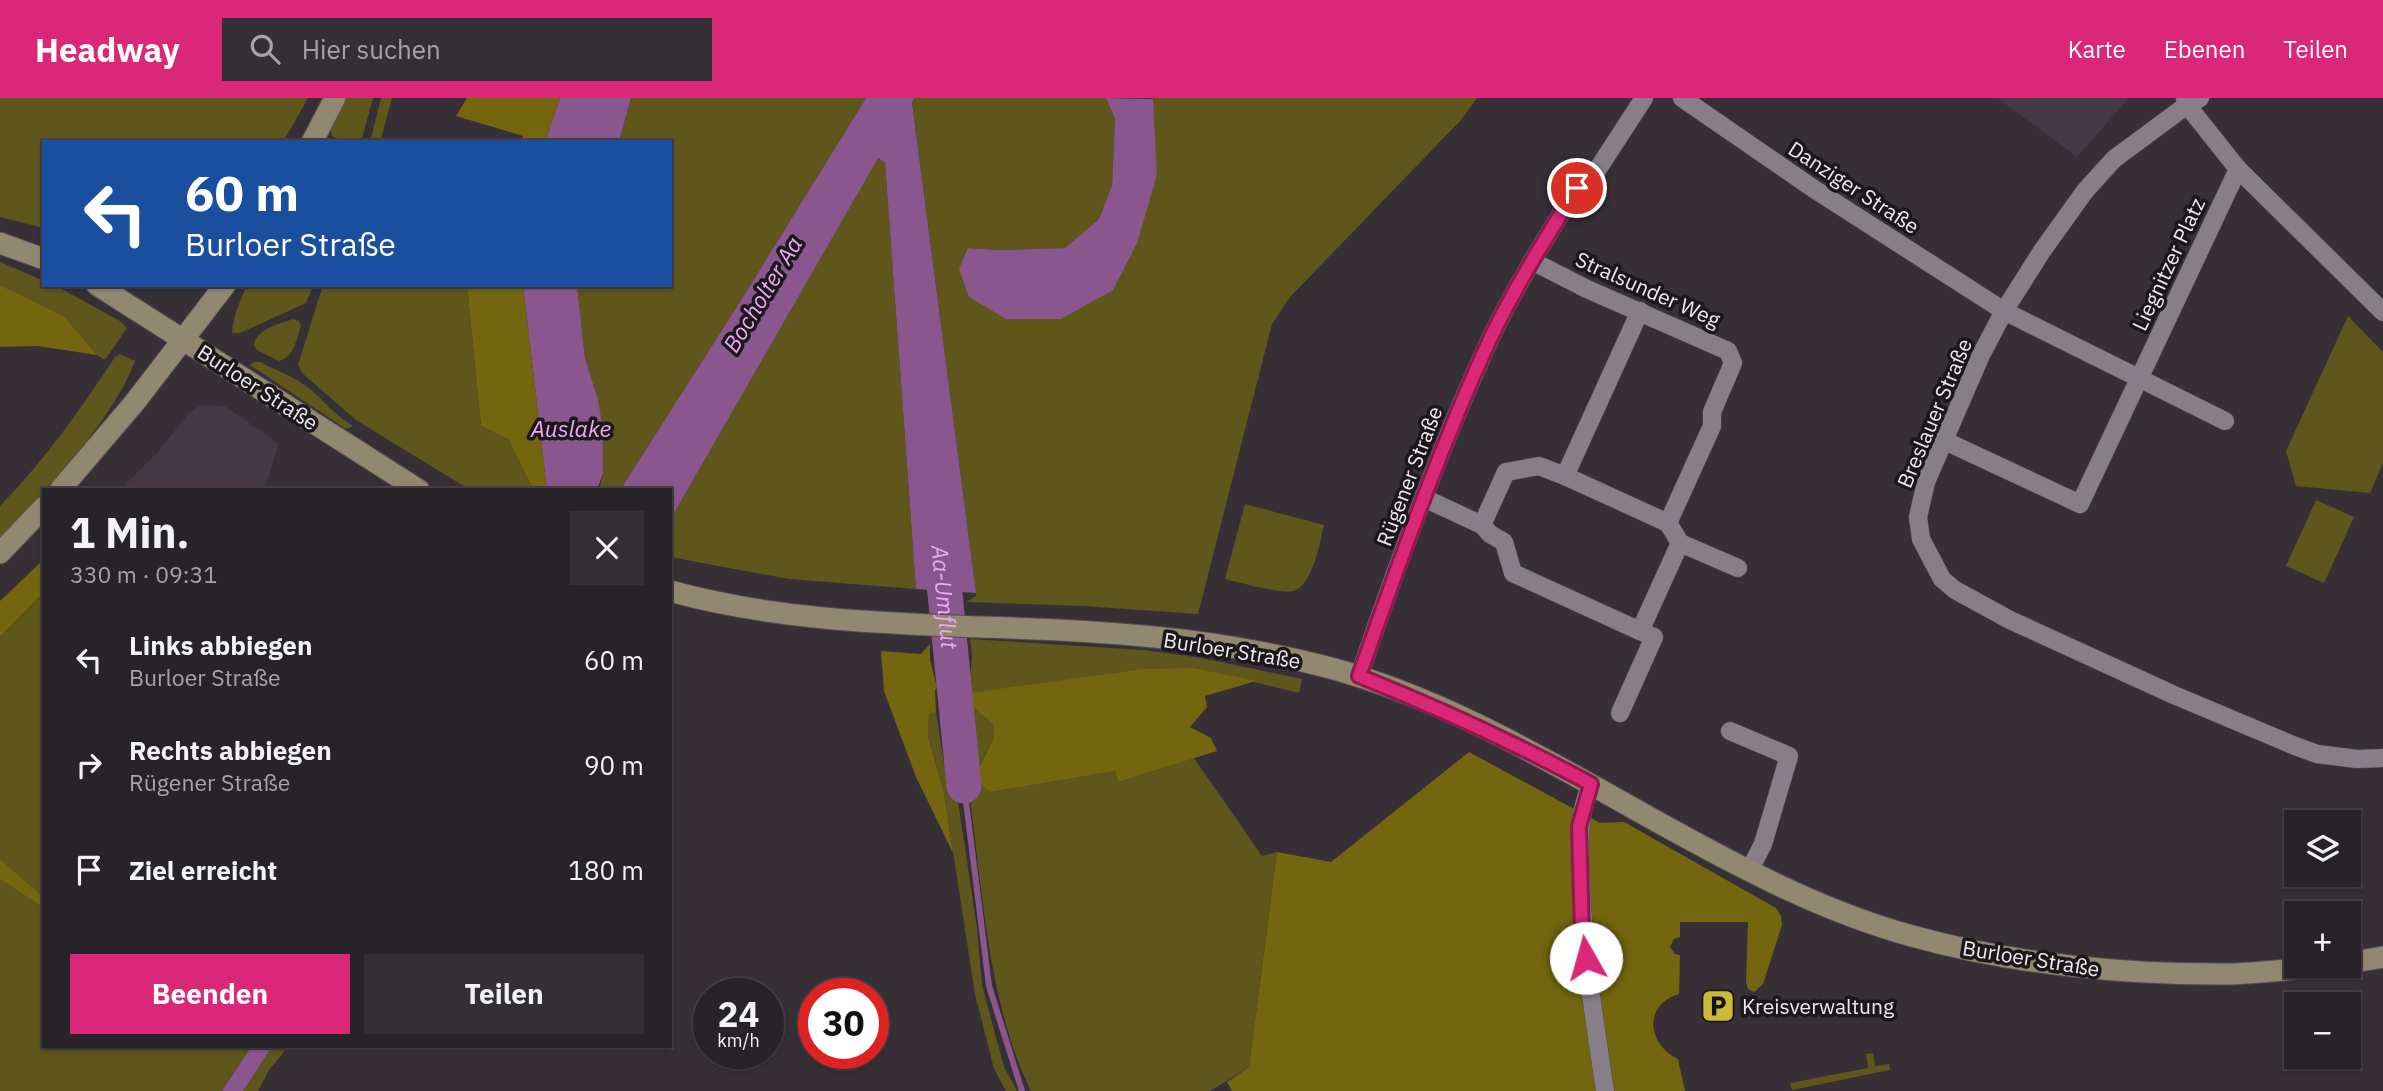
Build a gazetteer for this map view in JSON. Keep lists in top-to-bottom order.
{
  "streets": {
    "main road": ["Burloer Straße"],
    "street": [
      "Danziger Straße",
      "Liegnitzer Platz",
      "Stralsunder Weg",
      "Breslauer Straße",
      "Rügener Straße"
    ]
  },
  "crossings": [
    ["Danziger Straße", "Breslauer Straße"],
    ["Liegnitzer Platz", "Breslauer Straße"],
    ["Stralsunder Weg", "Rügener Straße"],
    ["Burloer Straße", "Rügener Straße"]
  ],
  "water": ["Bocholter Aa", "Auslake", "Aa-Umflut"],
  "places": {
    "parking": ["Kreisverwaltung"]
  },
  "page": {
    "header": "Headway",
    "search": "Hier suchen",
    "nav": ["Karte", "Ebenen", "Teilen"],
    "turn": ["60 m", "Burloer Straße"],
    "heading": ["1 Min.", "330 m · 09:31"],
    "list": [
      {
        "name": "Links abbiegen",
        "note": "Burloer Straße",
        "value": "60 m"
      },
      {
        "name": "Rechts abbiegen",
        "note": "Rügener Straße",
        "value": "90 m"
      },
      {
        "name": "Ziel erreicht",
        "value": "180 m"
      }
    ],
    "map_buttons": ["+", "−"],
    "buttons": ["Beenden", "Teilen"],
    "speed": "24 km/h",
    "limit": "30"
  }
}
